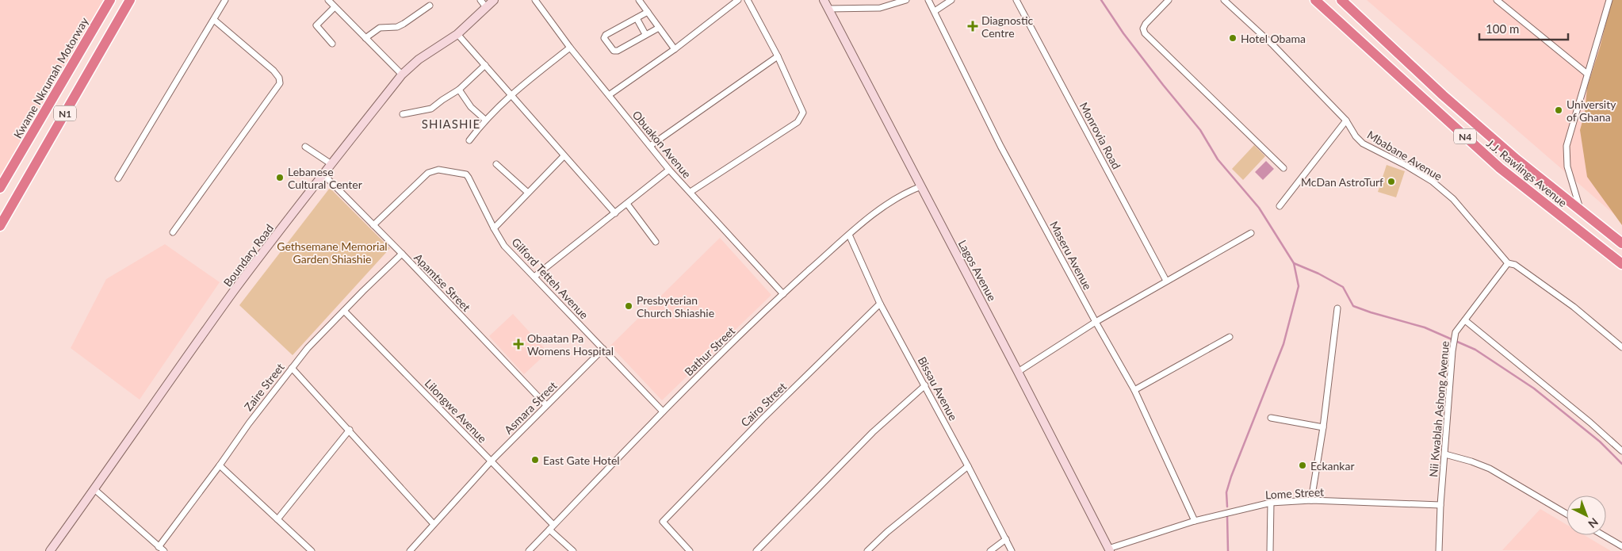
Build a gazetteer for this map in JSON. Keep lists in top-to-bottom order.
{
  "streets": {
    "highway": [
      "Kwame Nkrumah Motorway",
      "N1",
      "N4",
      "J.J. Rawlings Avenue"
    ],
    "main road": ["Boundary Road", "Lagos Avenue"],
    "street": [
      "Monrovia Road",
      "Obuakon Avenue",
      "Mbabane Avenue",
      "Maseru Avenue",
      "Gilford Tetteh Avenue",
      "Apamtse Street",
      "Bathur Street",
      "Zaire Street",
      "Bissau Avenue",
      "Cairo Street",
      "Asmara Street",
      "Nii Kwablah Ashong Avenue",
      "Lilongwe Avenue",
      "Lome Street"
    ]
  },
  "crossings": [
    ["Obuakon Avenue", "Bathur Street"],
    ["Mbabane Avenue", "Nii Kwablah Ashong Avenue"],
    ["Boundary Road", "Apamtse Street"],
    ["Maseru Avenue", "Lome Street"],
    ["Lagos Avenue", "Bathur Street"],
    ["Lagos Avenue", "Lome Street"],
    ["Gilford Tetteh Avenue", "Apamtse Street"],
    ["Gilford Tetteh Avenue", "Bathur Street"],
    ["Gilford Tetteh Avenue", "Asmara Street"],
    ["Apamtse Street", "Zaire Street"],
    ["Apamtse Street", "Asmara Street"],
    ["Bathur Street", "Bissau Avenue"],
    ["Bathur Street", "Lilongwe Avenue"],
    ["Zaire Street", "Lilongwe Avenue"],
    ["Bissau Avenue", "Cairo Street"],
    ["Asmara Street", "Lilongwe Avenue"],
    ["Nii Kwablah Ashong Avenue", "Lome Street"]
  ],
  "districts": ["SHIASHIE"],
  "parks": ["Gethsemane Memorial Garden Shiashie"],
  "places": {
    "health": ["Diagnostic Centre", "Obaatan Pa Womens Hospital"],
    "other": [
      "Hotel Obama",
      "University of Ghana",
      "Lebanese Cultural Center",
      "McDan AstroTurf",
      "Presbyterian Church Shiashie",
      "East Gate Hotel",
      "Eckankar"
    ]
  },
  "scale_bar": "100 m",
  "north": "bottom right"
}
